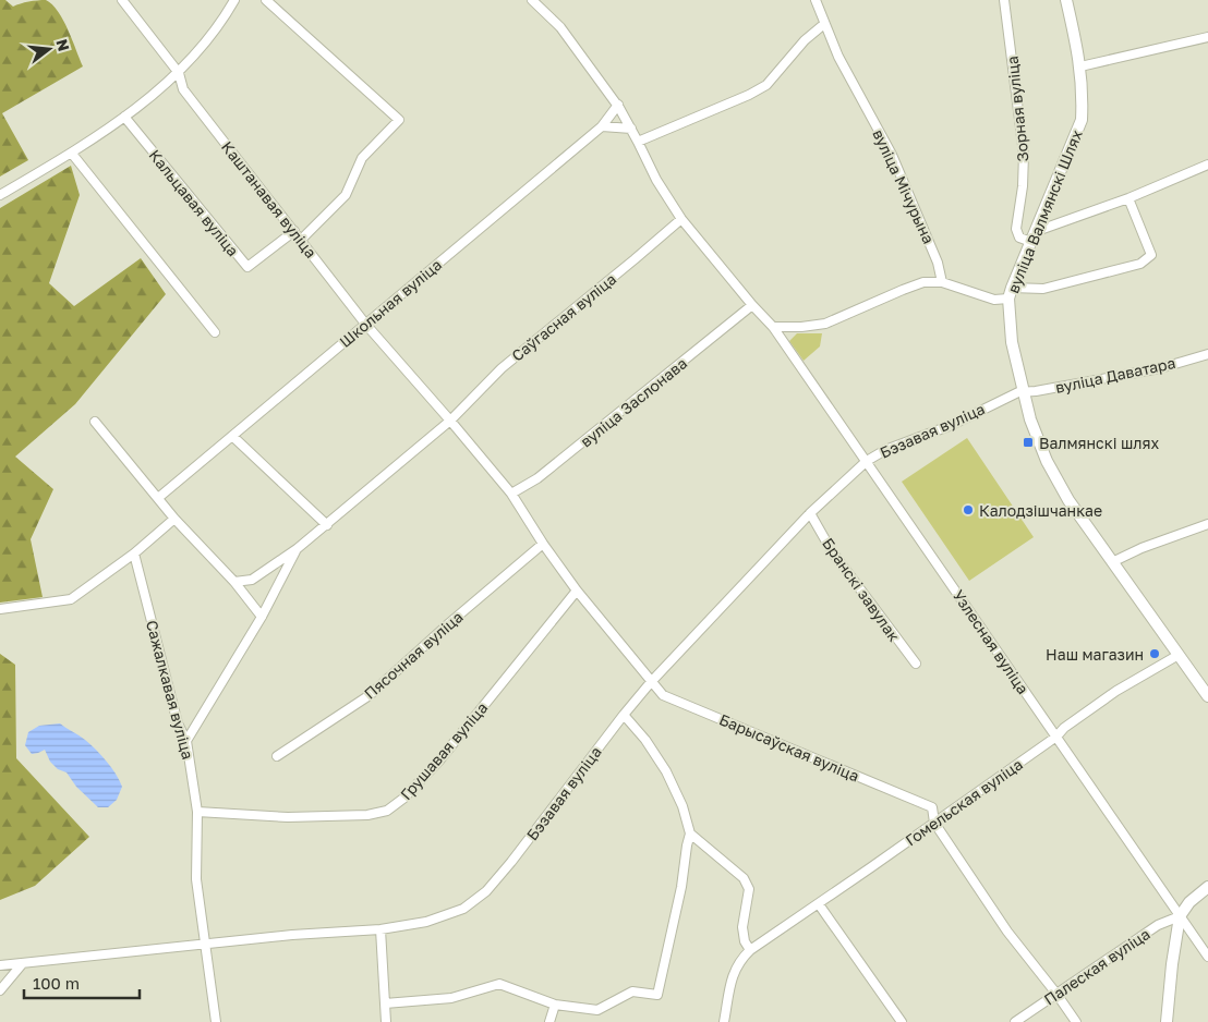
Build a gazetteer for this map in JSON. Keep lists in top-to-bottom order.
{
  "streets": {
    "main road": ["вуліца Валмянскі Шлях"],
    "street": [
      "Зорная вуліца",
      "вуліца Мічурына",
      "Каштанавая вуліца",
      "Кальцавая вуліца",
      "Школьная вуліца",
      "Саўгасная вуліца",
      "вуліца Даватара",
      "вуліца Заслонава",
      "Бэзавая вуліца",
      "Бранскі завулак",
      "Узлесная вуліца",
      "Пясочная вуліца",
      "Сажалкавая вуліца",
      "Барысаўская вуліца",
      "Грушавая вуліца",
      "Гомельская вуліца",
      "Палеская вуліца"
    ]
  },
  "crossings": [
    ["Зорная вуліца", "вуліца Валмянскі Шлях"],
    ["Каштанавая вуліца", "Кальцавая вуліца"],
    ["Каштанавая вуліца", "Школьная вуліца"],
    ["вуліца Валмянскі Шлях", "вуліца Даватара"],
    ["вуліца Валмянскі Шлях", "Бэзавая вуліца"],
    ["вуліца Валмянскі Шлях", "Гомельская вуліца"],
    ["вуліца Даватара", "Бэзавая вуліца"],
    ["Бэзавая вуліца", "Бранскі завулак"],
    ["Бэзавая вуліца", "Узлесная вуліца"],
    ["Бэзавая вуліца", "Сажалкавая вуліца"],
    ["Бэзавая вуліца", "Барысаўская вуліца"],
    ["Узлесная вуліца", "Гомельская вуліца"],
    ["Узлесная вуліца", "Палеская вуліца"],
    ["Сажалкавая вуліца", "Грушавая вуліца"],
    ["Барысаўская вуліца", "Гомельская вуліца"]
  ],
  "places": {
    "transit": ["Валмянскі шлях"],
    "other": ["Калодзішчанкае", "Наш магазин"]
  },
  "scale_bar": "100 m",
  "north": "right"
}
